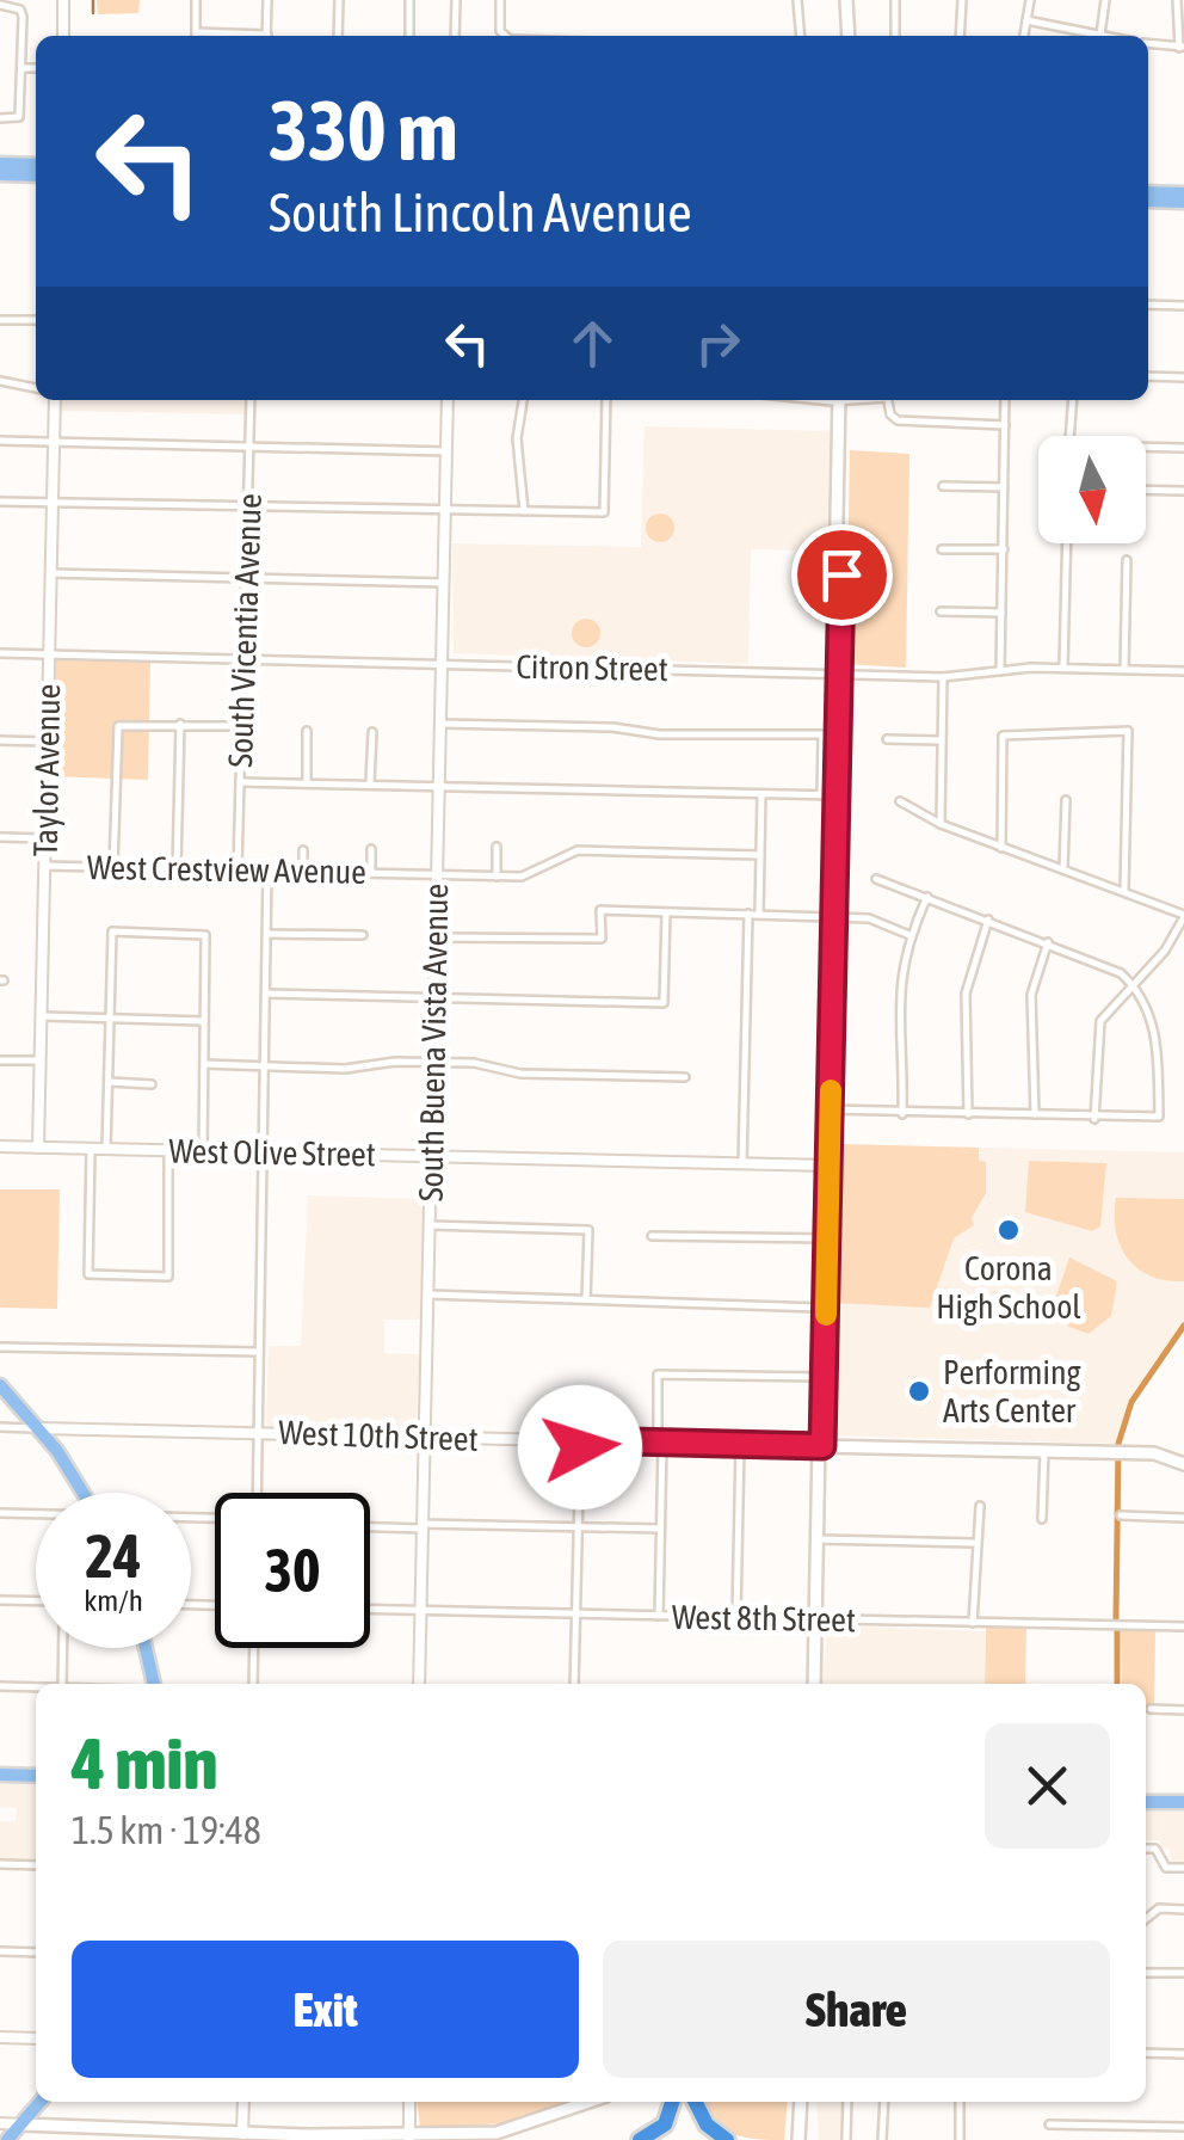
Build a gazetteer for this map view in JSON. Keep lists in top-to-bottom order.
{
  "streets": {
    "main road": ["West 10th Street"],
    "street": [
      "South Vicentia Avenue",
      "Citron Street",
      "Taylor Avenue",
      "West Crestview Avenue",
      "South Buena Vista Avenue",
      "West Olive Street",
      "West 8th Street"
    ]
  },
  "crossings": [
    ["South Vicentia Avenue", "Citron Street"],
    ["South Vicentia Avenue", "West Crestview Avenue"],
    ["Citron Street", "Taylor Avenue"],
    ["Citron Street", "South Buena Vista Avenue"],
    ["Taylor Avenue", "West Crestview Avenue"],
    ["Taylor Avenue", "West Olive Street"],
    ["West Crestview Avenue", "South Buena Vista Avenue"],
    ["South Buena Vista Avenue", "West Olive Street"],
    ["South Buena Vista Avenue", "West 10th Street"],
    ["South Buena Vista Avenue", "West 8th Street"]
  ],
  "places": ["Corona High School", "Performing Arts Center"],
  "north": "bottom",
  "page": {
    "turn": ["330 m", "South Lincoln Avenue"],
    "speed": "24 km/h",
    "limit": "30",
    "heading": ["4 min", "1.5 km · 19:48"],
    "buttons": ["Exit", "Share"]
  }
}
